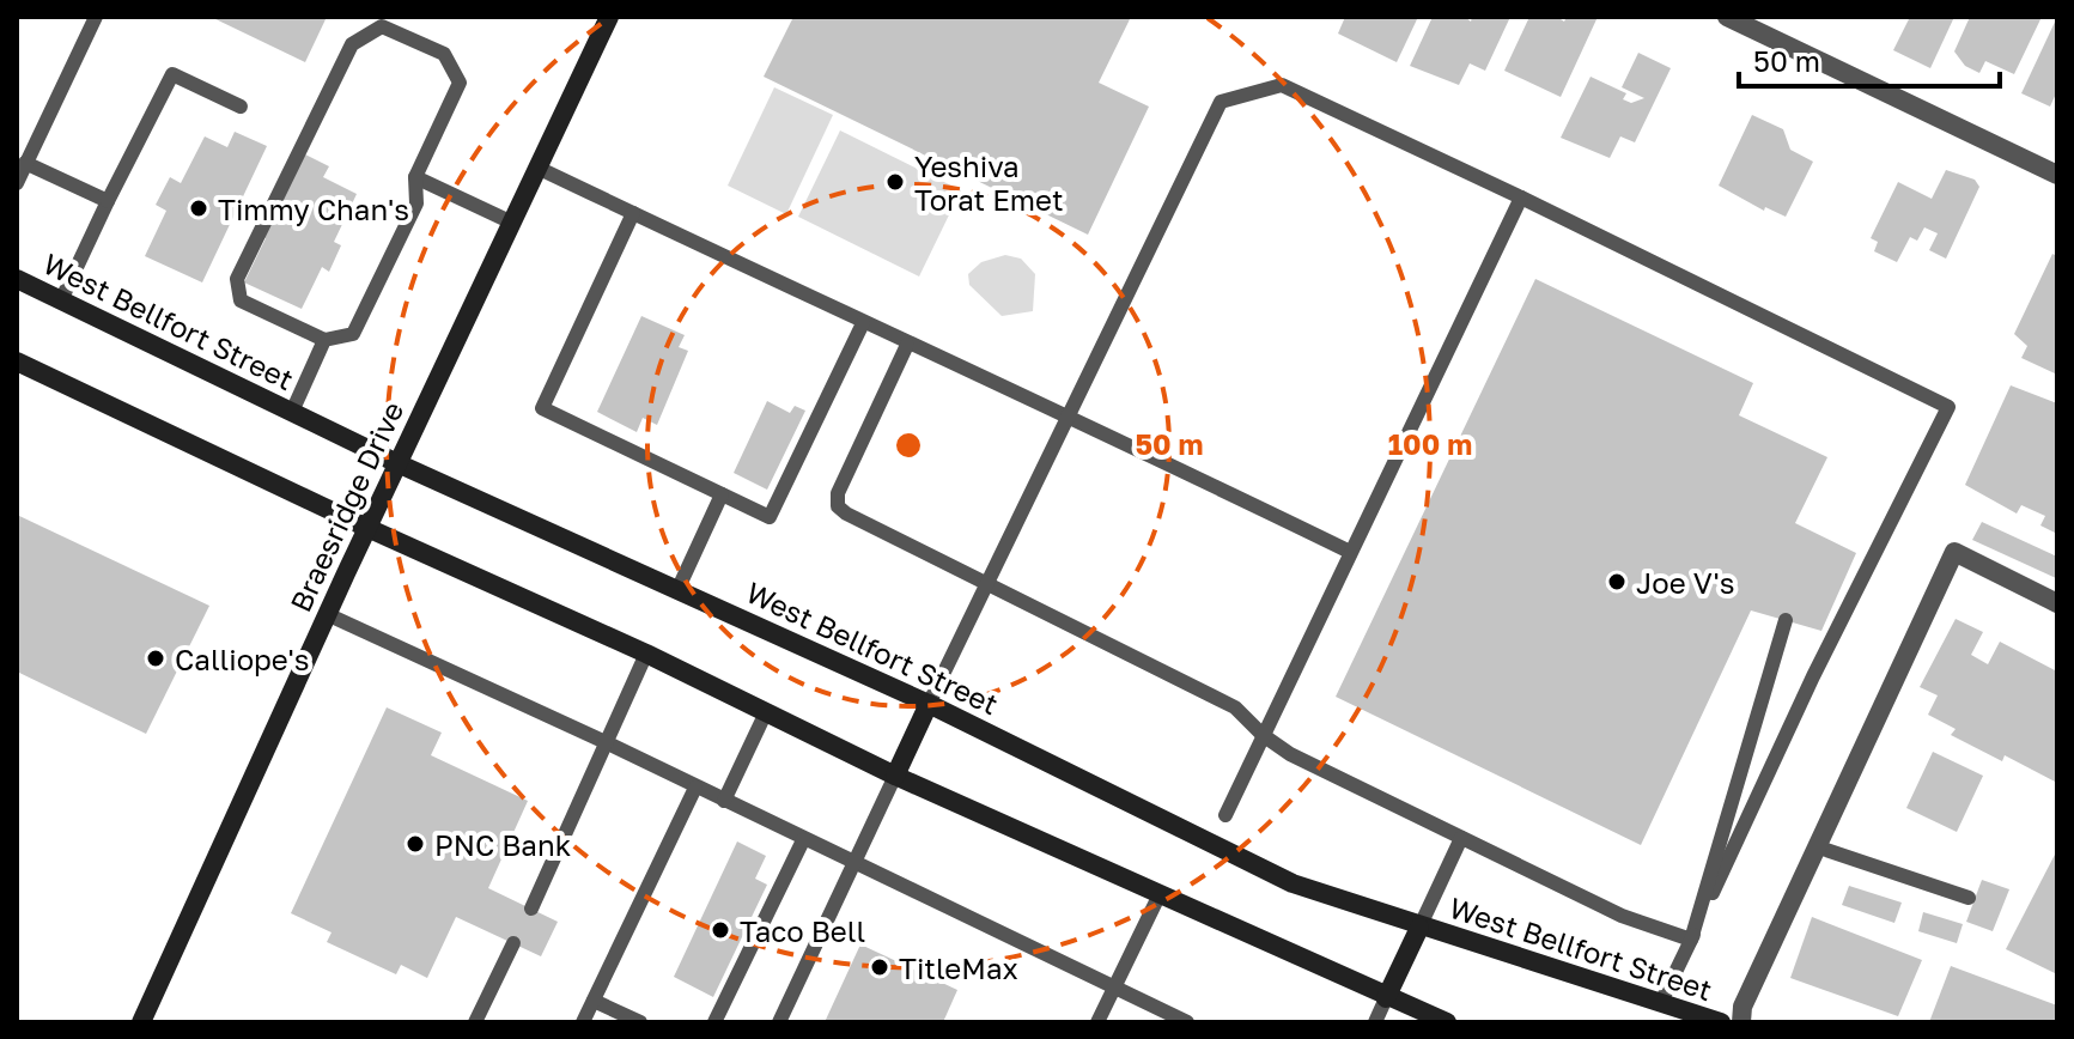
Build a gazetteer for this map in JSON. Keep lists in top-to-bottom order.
{
  "streets": {
    "main road": ["West Bellfort Street", "Braesridge Drive"]
  },
  "crossings": [
    ["West Bellfort Street", "Braesridge Drive"]
  ],
  "places": [
    "Yeshiva Torat Emet",
    "Timmy Chan's",
    "Joe V's",
    "Calliope's",
    "PNC Bank",
    "Taco Bell",
    "TitleMax"
  ],
  "scale_bar": "50 m",
  "rings": ["50 m", "100 m"]
}
